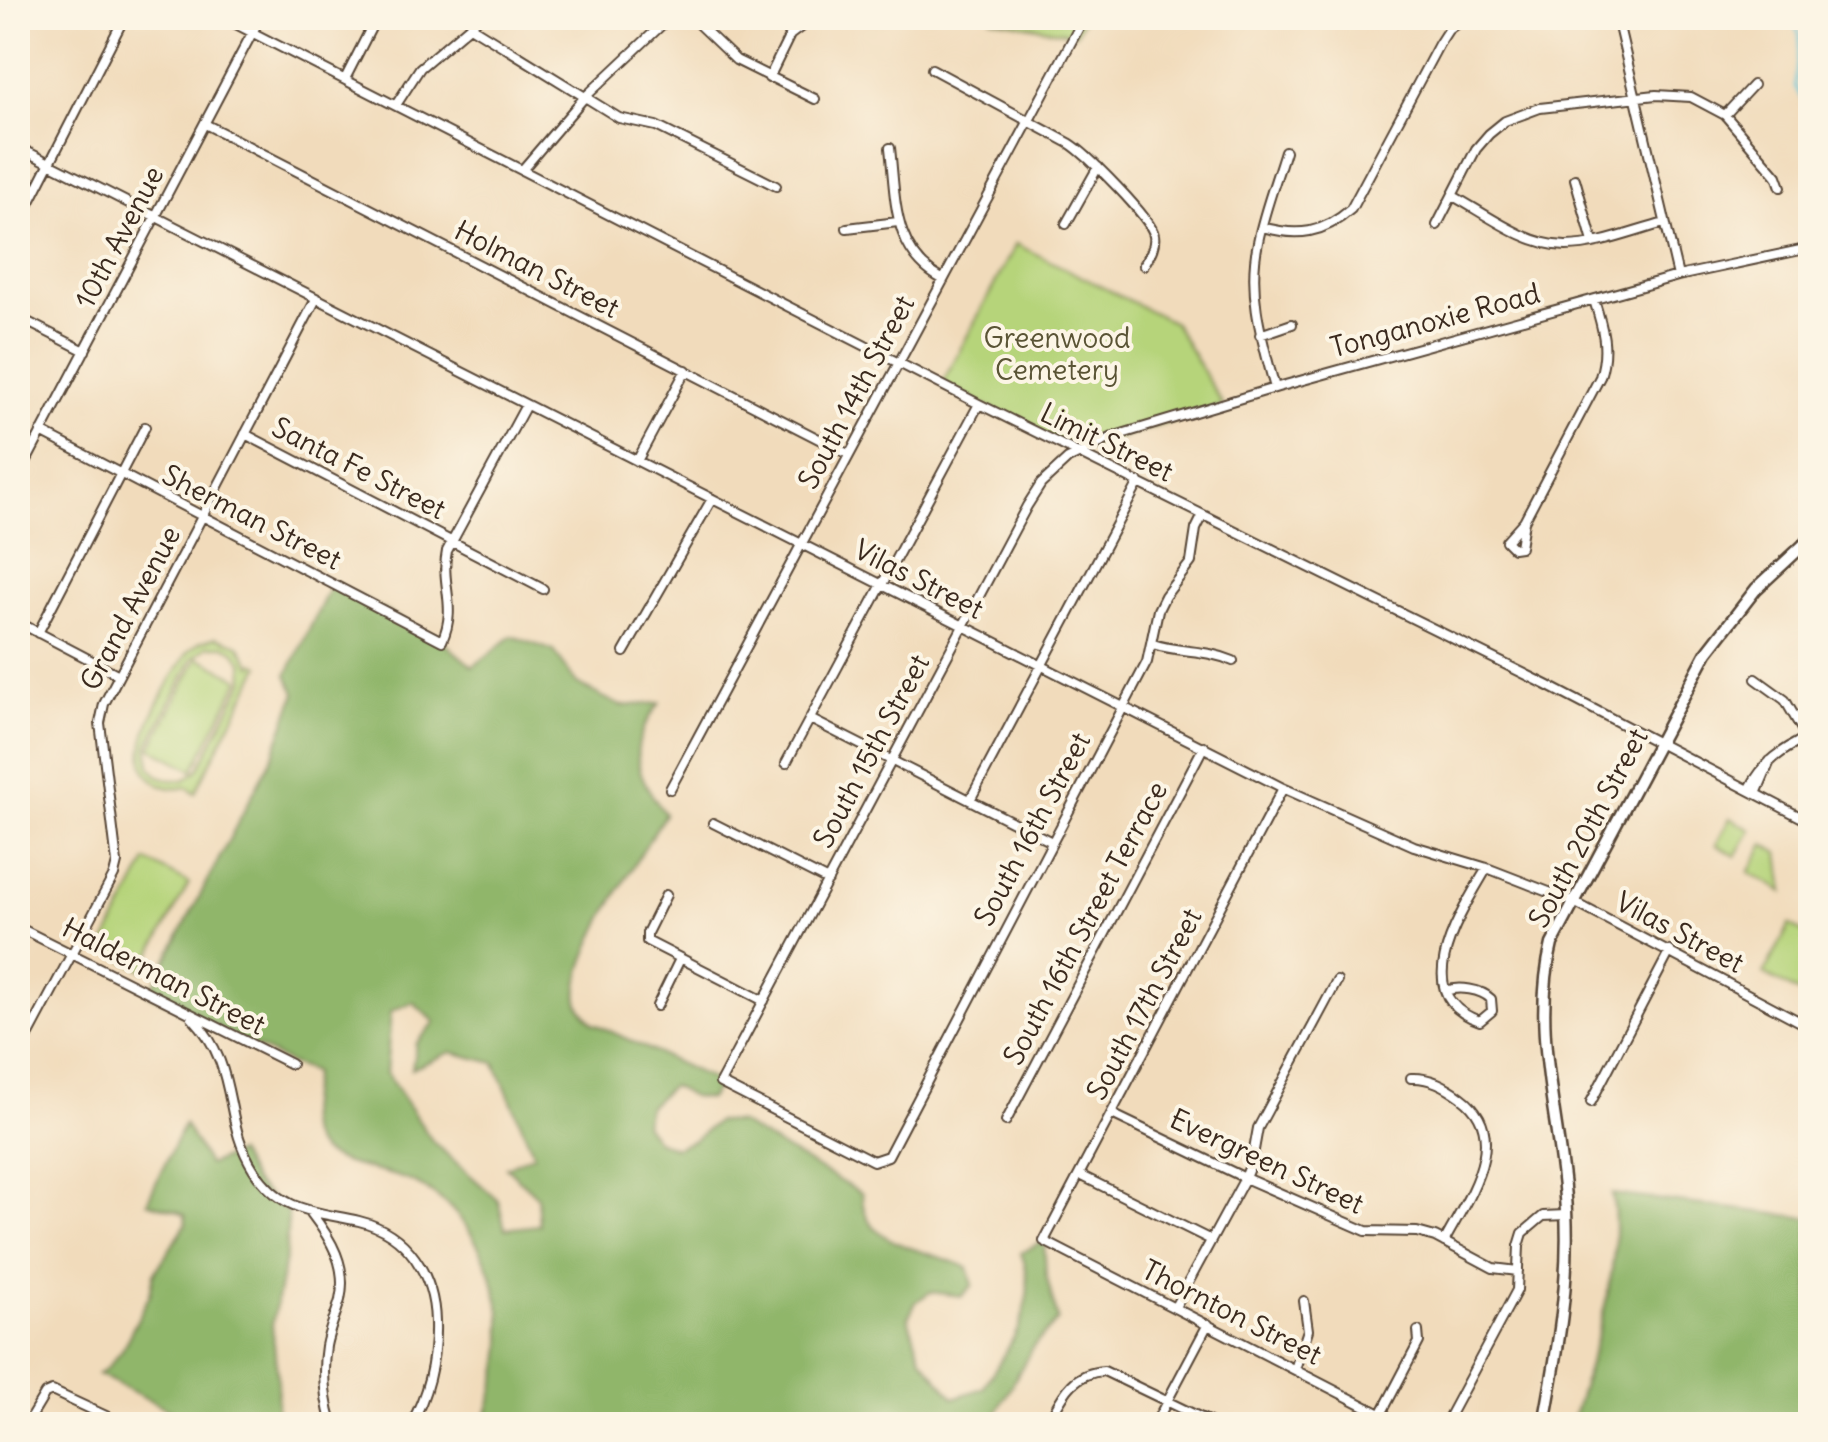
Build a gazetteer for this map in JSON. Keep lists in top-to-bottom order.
{
  "streets": {
    "main road": ["South 20th Street"],
    "street": [
      "10th Avenue",
      "Holman Street",
      "Tonganoxie Road",
      "South 14th Street",
      "Limit Street",
      "Santa Fe Street",
      "Sherman Street",
      "Vilas Street",
      "Grand Avenue",
      "South 15th Street",
      "South 16th Street",
      "South 16th Street Terrace",
      "Halderman Street",
      "South 17th Street",
      "Evergreen Street",
      "Thornton Street"
    ]
  },
  "crossings": [
    ["10th Avenue", "Holman Street"],
    ["10th Avenue", "Limit Street"],
    ["10th Avenue", "Sherman Street"],
    ["10th Avenue", "Vilas Street"],
    ["Holman Street", "South 14th Street"],
    ["Tonganoxie Road", "Limit Street"],
    ["Tonganoxie Road", "South 15th Street"],
    ["South 14th Street", "Limit Street"],
    ["South 14th Street", "Vilas Street"],
    ["Limit Street", "South 15th Street"],
    ["Limit Street", "South 20th Street"],
    ["Limit Street", "South 16th Street"],
    ["Santa Fe Street", "Sherman Street"],
    ["Santa Fe Street", "Grand Avenue"],
    ["Sherman Street", "Grand Avenue"],
    ["Vilas Street", "Grand Avenue"],
    ["Vilas Street", "South 15th Street"],
    ["Vilas Street", "South 20th Street"],
    ["Vilas Street", "South 16th Street"],
    ["Vilas Street", "South 16th Street Terrace"],
    ["Vilas Street", "South 17th Street"],
    ["Grand Avenue", "Halderman Street"],
    ["South 15th Street", "South 16th Street"],
    ["South 17th Street", "Evergreen Street"],
    ["South 17th Street", "Thornton Street"]
  ],
  "parks": ["Greenwood Cemetery"]
}
